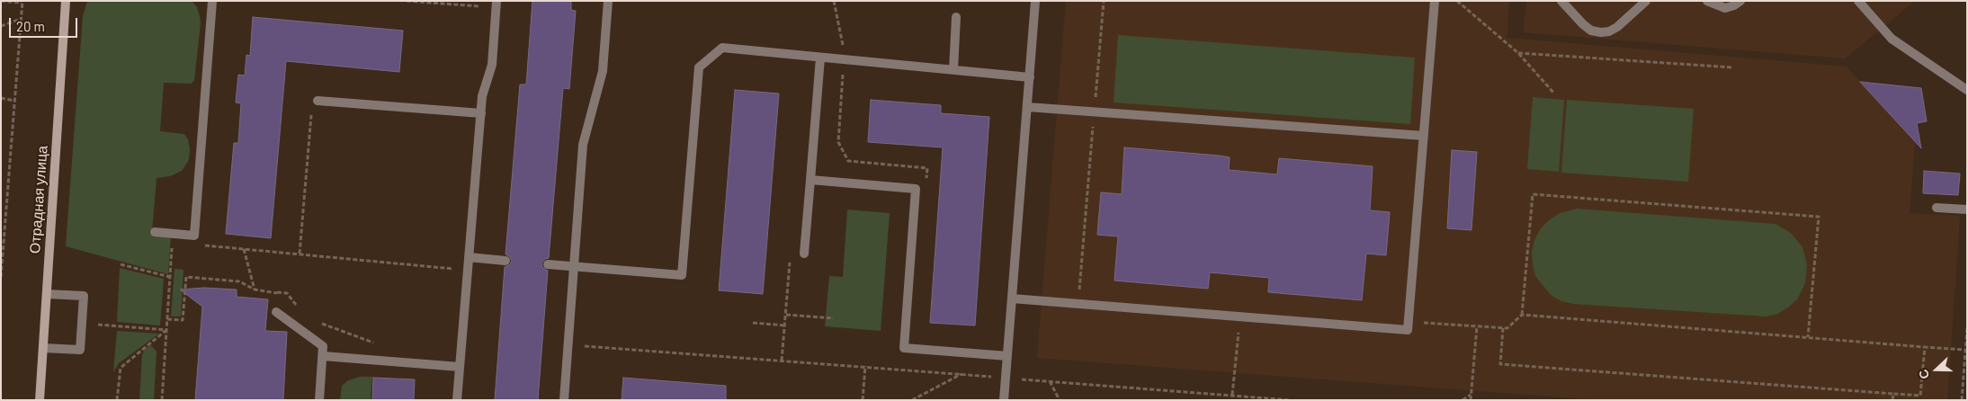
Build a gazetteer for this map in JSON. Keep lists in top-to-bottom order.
{
  "streets": {
    "street": ["Отрадная улица"]
  },
  "scale_bar": "20 m",
  "north": "left"
}
